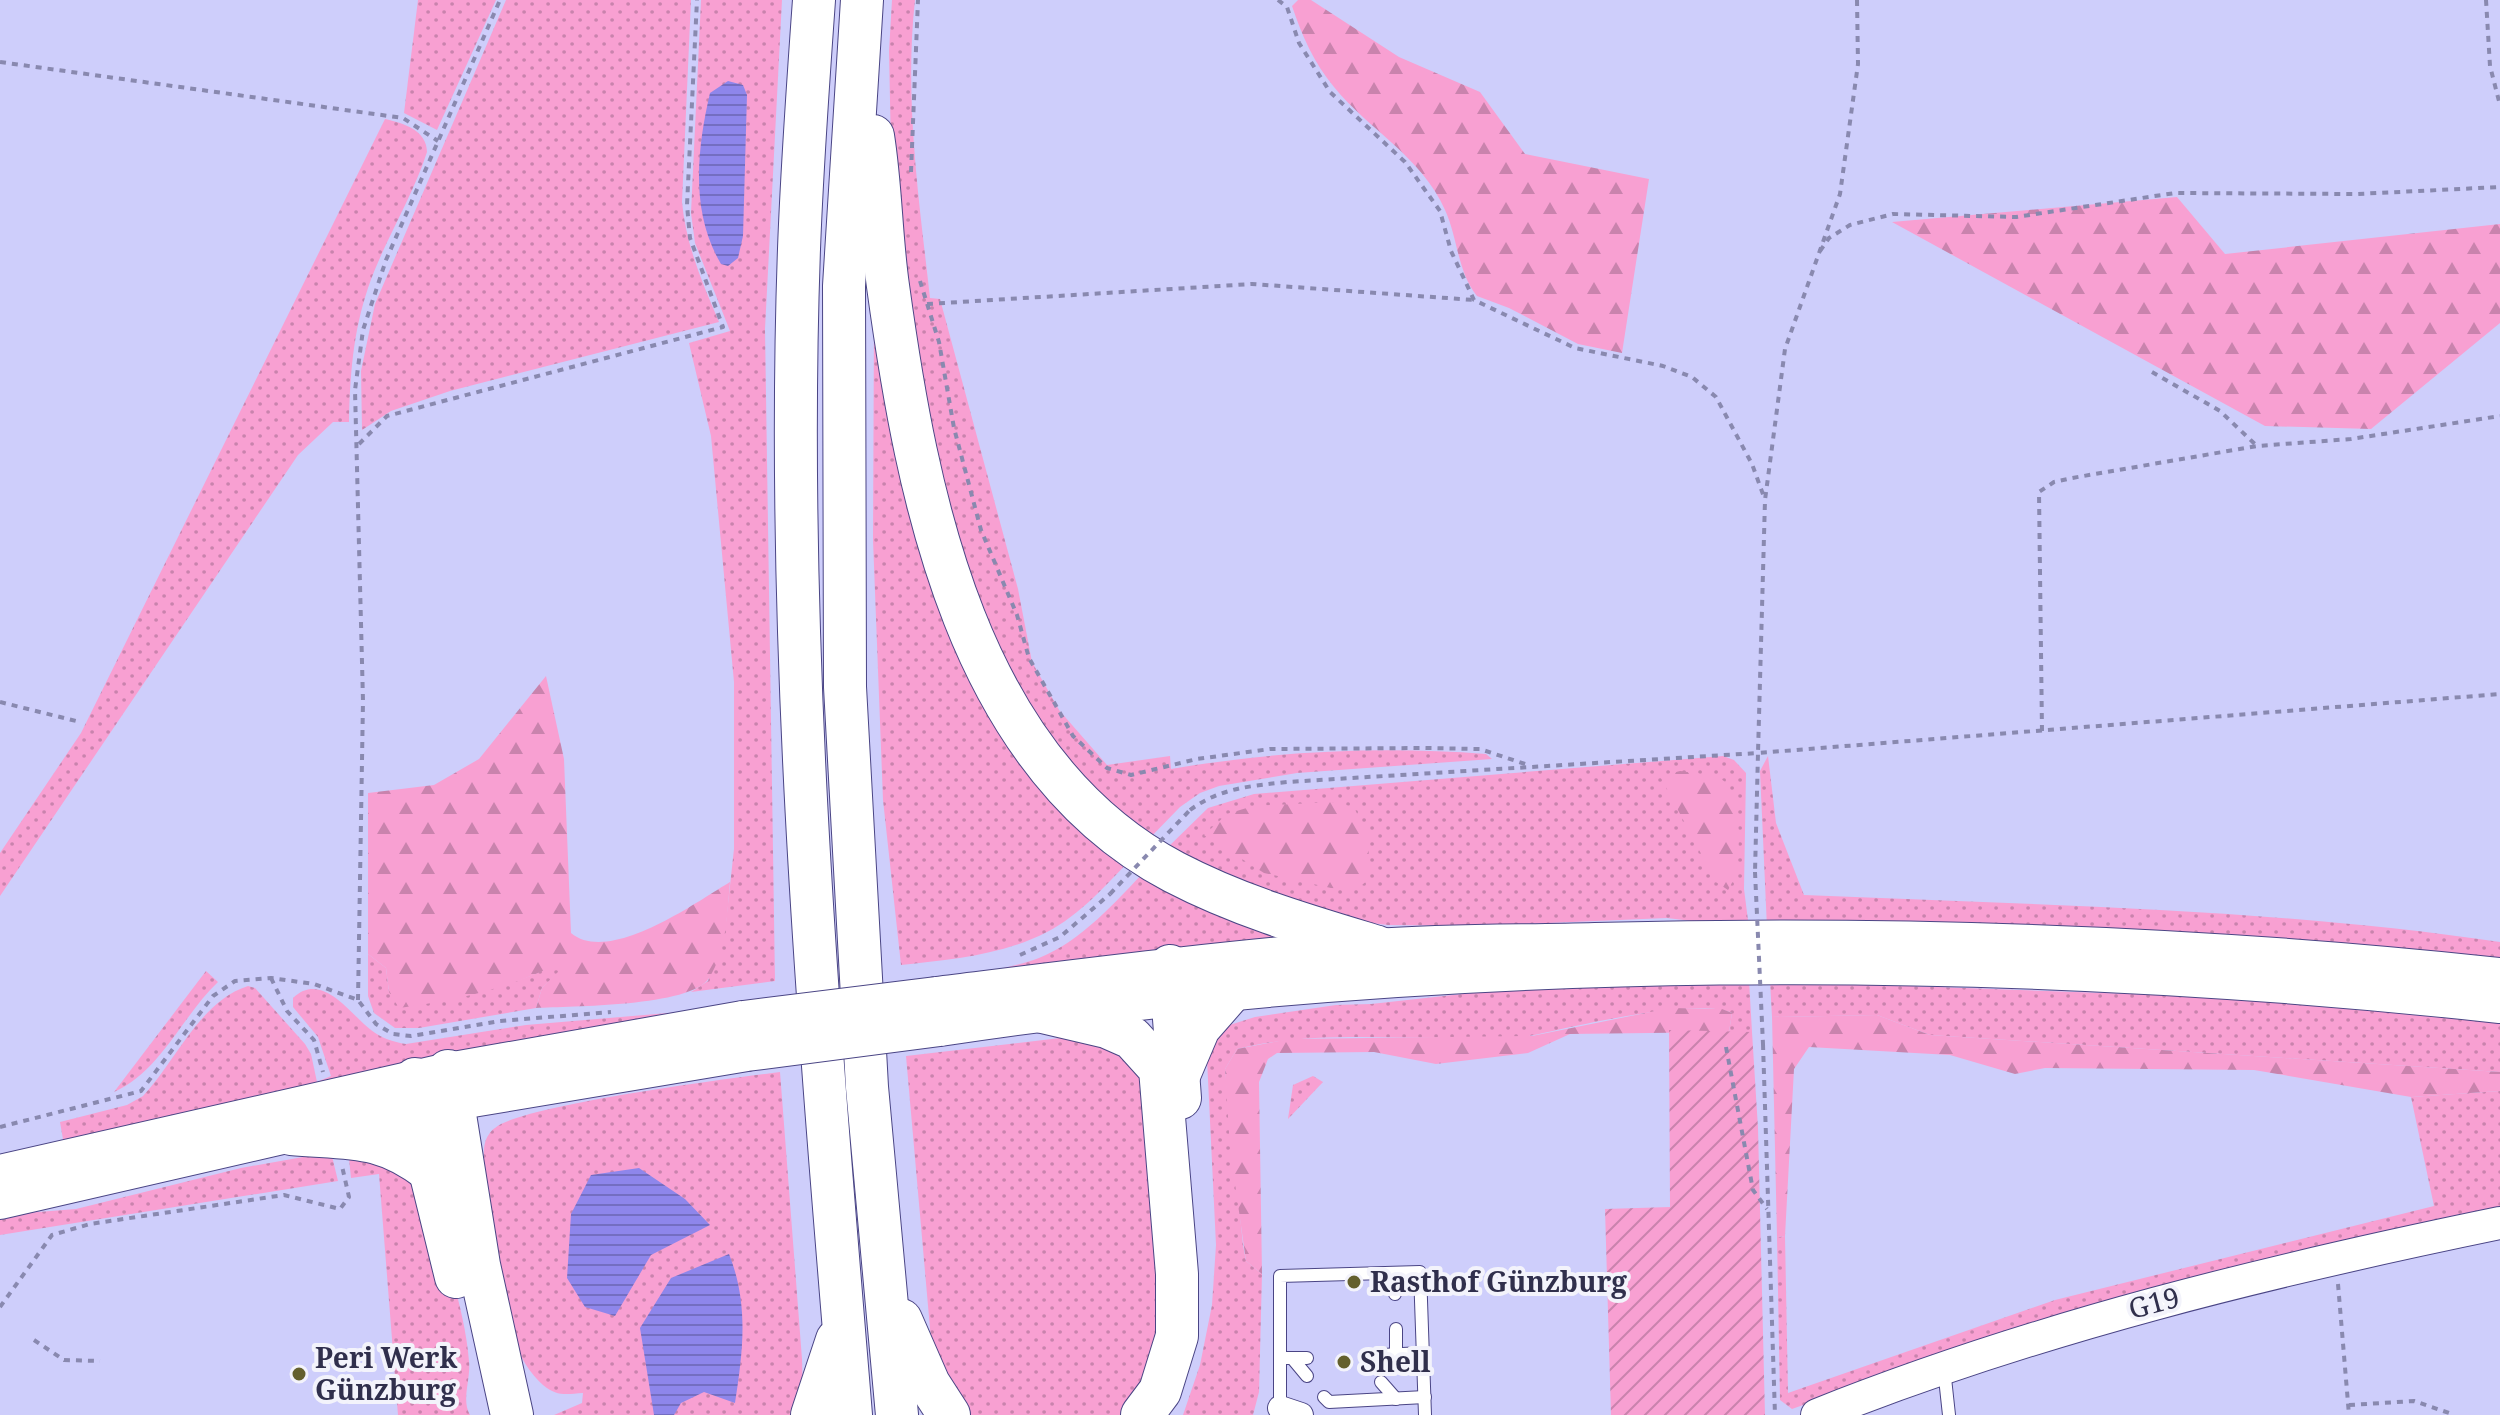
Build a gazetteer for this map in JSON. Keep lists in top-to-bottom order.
{
  "streets": {
    "street": ["G19"]
  },
  "places": ["Rasthof Günzburg", "Shell", "Peri Werk Günzburg"]
}
